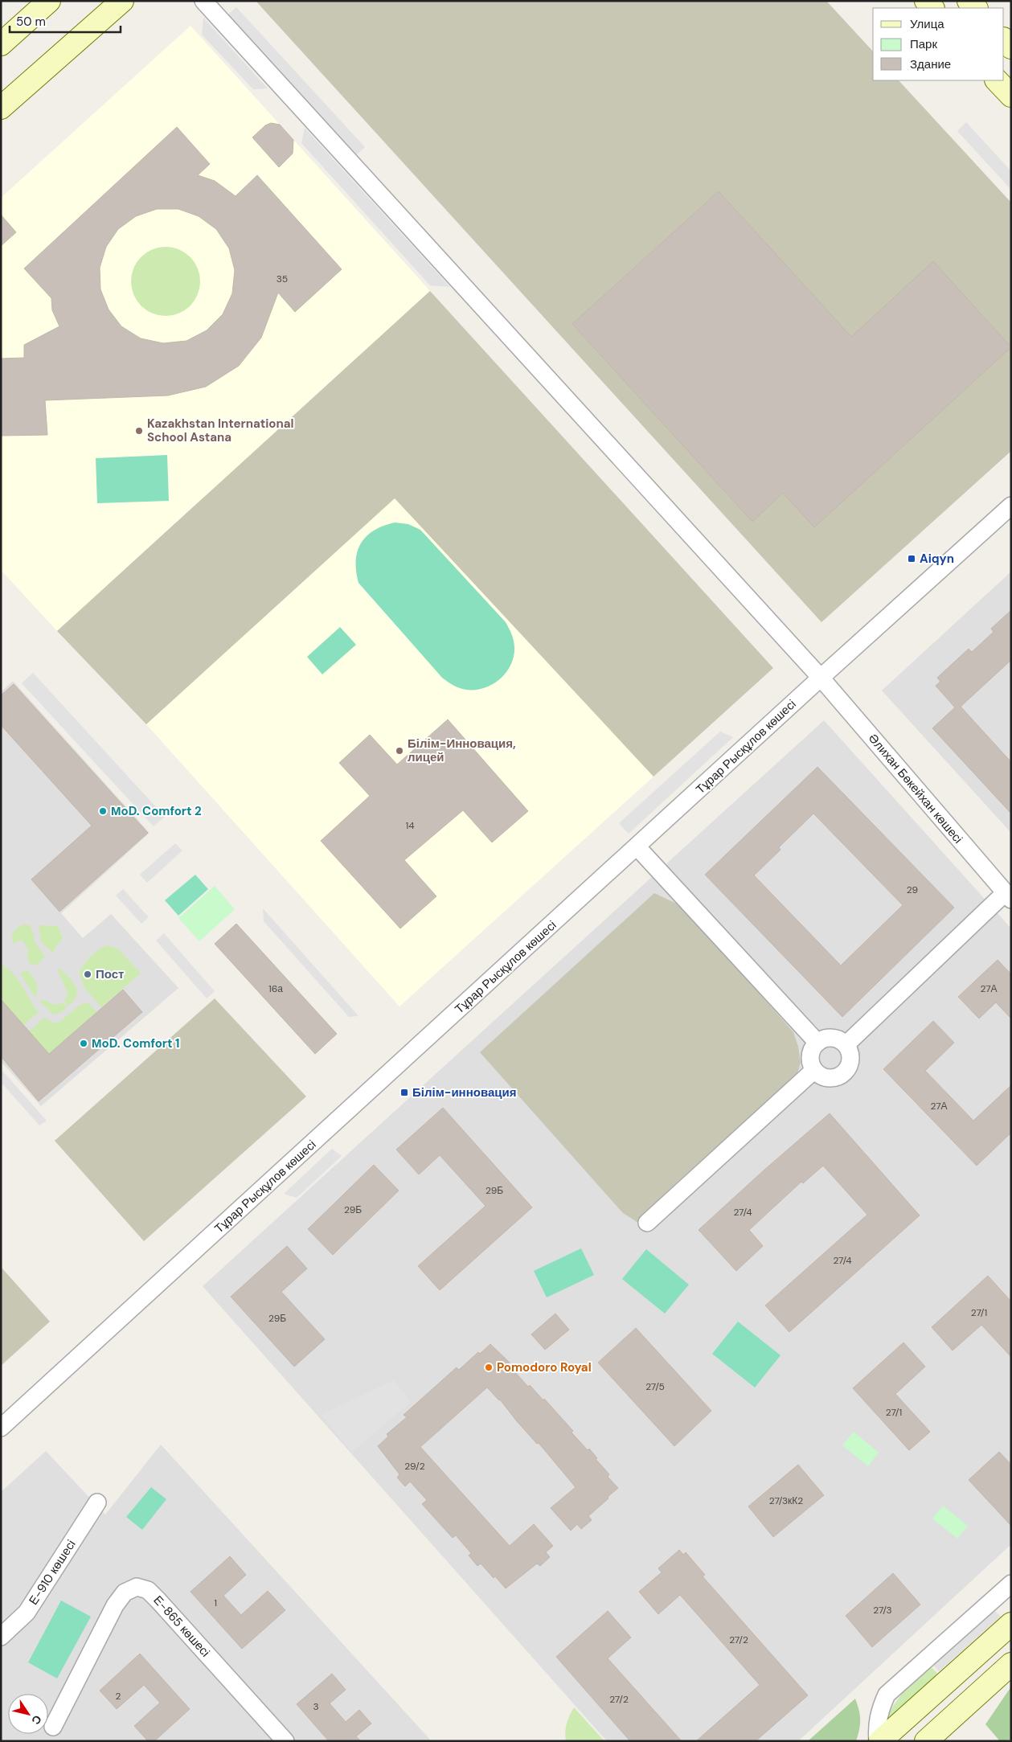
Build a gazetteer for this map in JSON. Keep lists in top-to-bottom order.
{
  "streets": {
    "street": [
      "Тұрар Рысқұлов көшесі",
      "Әлихан Бөкейхан көшесі",
      "Е-910 көшесі",
      "Е-865 көшесі"
    ]
  },
  "crossings": [
    ["Тұрар Рысқұлов көшесі", "Әлихан Бөкейхан көшесі"]
  ],
  "places": {
    "other": [
      "Kazakhstan International School Astana",
      "Білім-Инновация, лицей",
      "МoD. Comfort 2",
      "Пост",
      "МoD. Comfort 1",
      "Pomodoro Royal"
    ],
    "transit": ["Aiqyn", "Білім-инновация"]
  },
  "house_numbers": [
    "35",
    "14",
    "29",
    "16а",
    "27А",
    "27А",
    "29Б",
    "29Б",
    "27/4",
    "27/4",
    "27/1",
    "29Б",
    "27/5",
    "27/1",
    "29/2",
    "27/3кК2",
    "1",
    "27/3",
    "27/2",
    "2",
    "27/2",
    "3"
  ],
  "legend": ["Улица", "Парк", "Здание"],
  "scale_bar": "50 m",
  "north": "bottom right"
}
